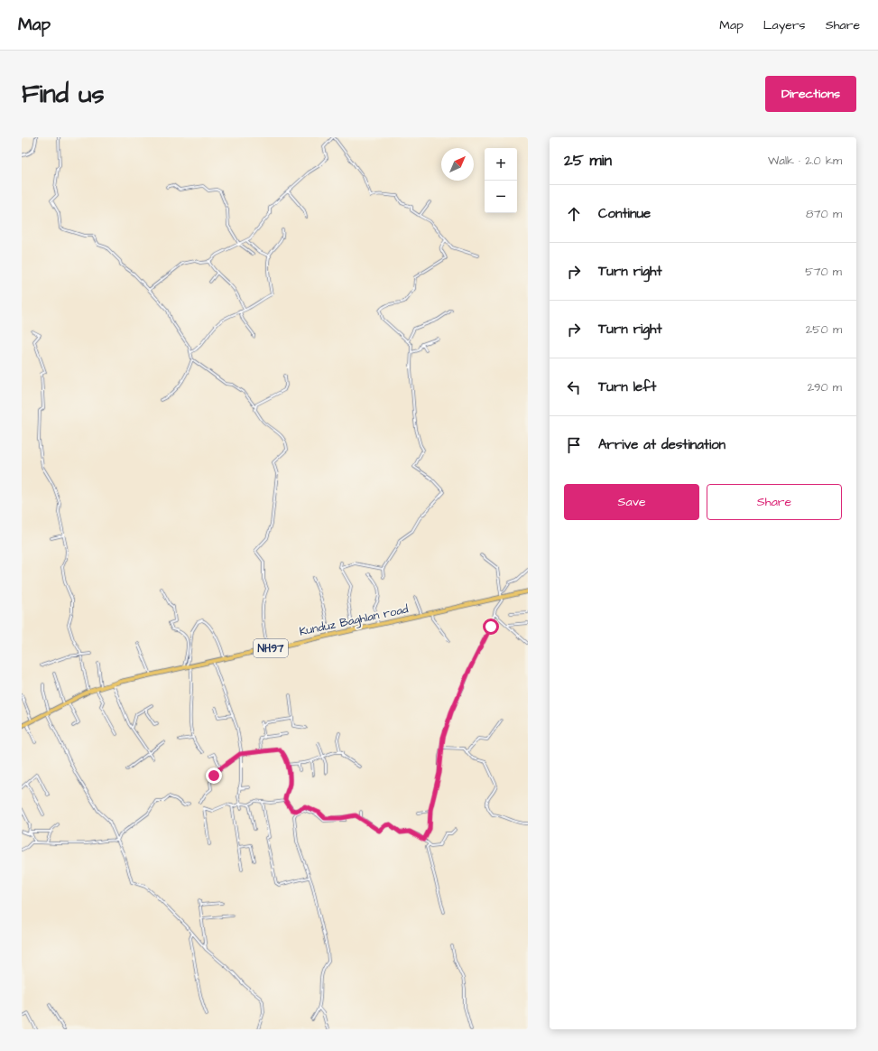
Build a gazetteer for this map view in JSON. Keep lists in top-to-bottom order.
{
  "streets": {
    "highway": ["Kunduz Baghlan road", "NH97"]
  },
  "north": "top right",
  "page": {
    "header": "Map",
    "nav": ["Map", "Layers", "Share"],
    "buttons": [
      "Directions",
      ["Save", "Share"]
    ],
    "title": "Find us",
    "heading": ["25 min", "Walk · 2.0 km"],
    "map_buttons": ["+", "−"],
    "list": [
      ["Continue", "870 m"],
      ["Turn right", "570 m"],
      ["Turn right", "250 m"],
      ["Turn left", "290 m"],
      "Arrive at destination"
    ]
  }
}
